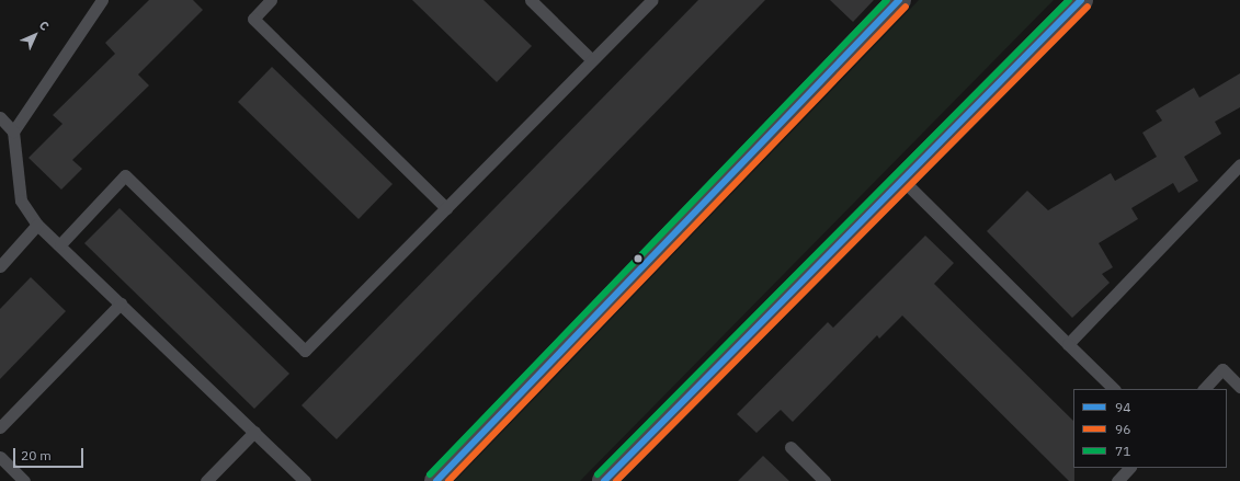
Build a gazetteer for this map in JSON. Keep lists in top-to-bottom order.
{
  "lines": ["transit line 94", "transit line 71", "transit line 96"],
  "legend": ["94", "96", "71"],
  "scale_bar": "20 m",
  "north": "top right"
}
